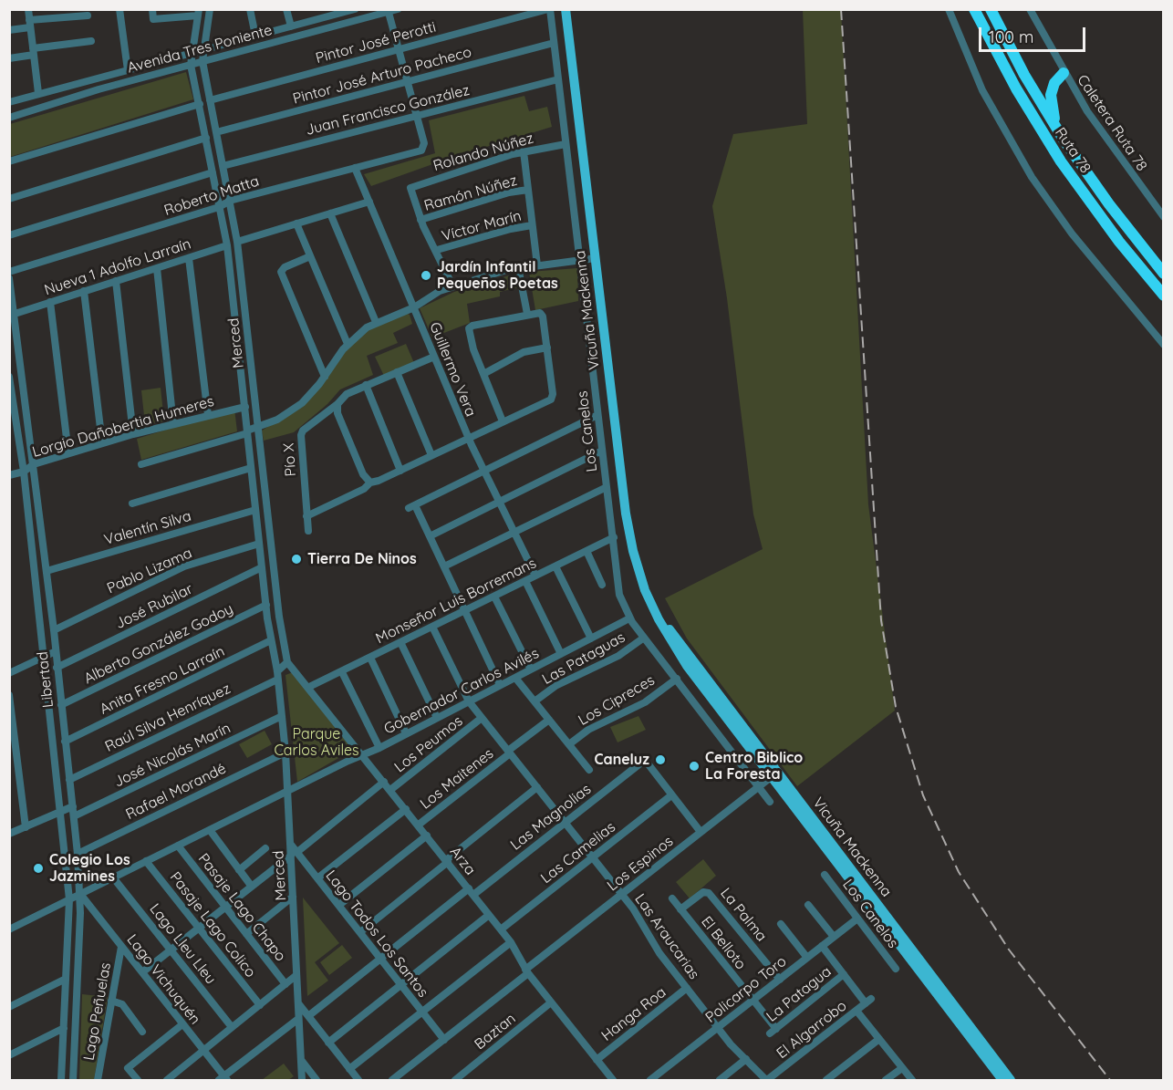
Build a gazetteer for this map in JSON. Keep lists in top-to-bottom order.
{
  "streets": {
    "highway": ["Ruta 78"],
    "main road": ["Vicuña Mackenna"],
    "street": [
      "Pintor José Perotti",
      "Avenida Tres Poniente",
      "Pintor José Arturo Pacheco",
      "Juan Francisco González",
      "Caletera Ruta 78",
      "Rolando Núñez",
      "Ramón Núñez",
      "Roberto Matta",
      "Víctor Marín",
      "Nueva 1 Adolfo Larraín",
      "Merced",
      "Guillermo Vera",
      "Lorgio Dañobertia Humeres",
      "Los Canelos",
      "Pío X",
      "Valentín Silva",
      "Pablo Lizama",
      "Monseñor Luis Borremans",
      "José Rubilar",
      "Alberto González Godoy",
      "Las Pataguas",
      "Libertad",
      "Anita Fresno Larraín",
      "Gobernador Carlos Avilés",
      "Los Cipreces",
      "Raúl Silva Henríquez",
      "Los Peumos",
      "José Nicolás Marín",
      "Los Maitenes",
      "Rafael Morandé",
      "Las Magnolias",
      "Las Camelias",
      "Arza",
      "Los Espinos",
      "Pasaje Lago Chapo",
      "La Palma",
      "Pasaje Lago Colico",
      "Lago Todos Los Santos",
      "Las Araucarias",
      "El Belloto",
      "Lago Lleu Lleu",
      "Lago Vichuquén",
      "Policarpo Toro",
      "La Patagua",
      "Lago Peñuelas",
      "Hanga Roa",
      "El Algarrobo",
      "Baztan"
    ]
  },
  "crossings": [
    ["Pintor José Perotti", "Merced"],
    ["Pintor José Perotti", "Los Canelos"],
    ["Avenida Tres Poniente", "Merced"],
    ["Pintor José Arturo Pacheco", "Merced"],
    ["Pintor José Arturo Pacheco", "Los Canelos"],
    ["Juan Francisco González", "Roberto Matta"],
    ["Juan Francisco González", "Merced"],
    ["Juan Francisco González", "Los Canelos"],
    ["Rolando Núñez", "Ramón Núñez"],
    ["Rolando Núñez", "Los Canelos"],
    ["Roberto Matta", "Merced"],
    ["Roberto Matta", "Guillermo Vera"],
    ["Nueva 1 Adolfo Larraín", "Merced"],
    ["Nueva 1 Adolfo Larraín", "Libertad"],
    ["Vicuña Mackenna", "Los Espinos"],
    ["Merced", "Lorgio Dañobertia Humeres"],
    ["Merced", "Valentín Silva"],
    ["Merced", "Pablo Lizama"],
    ["Merced", "José Rubilar"],
    ["Merced", "Alberto González Godoy"],
    ["Merced", "Anita Fresno Larraín"],
    ["Merced", "Gobernador Carlos Avilés"],
    ["Merced", "Raúl Silva Henríquez"],
    ["Merced", "José Nicolás Marín"],
    ["Merced", "Rafael Morandé"],
    ["Merced", "Arza"],
    ["Merced", "Lago Todos Los Santos"],
    ["Guillermo Vera", "Monseñor Luis Borremans"],
    ["Lorgio Dañobertia Humeres", "Libertad"],
    ["Los Canelos", "Monseñor Luis Borremans"],
    ["Los Canelos", "Las Pataguas"],
    ["Los Canelos", "Gobernador Carlos Avilés"],
    ["Los Canelos", "Los Cipreces"],
    ["Los Canelos", "Los Espinos"],
    ["Los Canelos", "Policarpo Toro"],
    ["Valentín Silva", "Libertad"],
    ["Pablo Lizama", "Libertad"],
    ["Monseñor Luis Borremans", "Arza"],
    ["Monseñor Luis Borremans", "Las Araucarias"],
    ["José Rubilar", "Libertad"],
    ["Alberto González Godoy", "Libertad"],
    ["Libertad", "Anita Fresno Larraín"],
    ["Libertad", "Gobernador Carlos Avilés"],
    ["Libertad", "Raúl Silva Henríquez"],
    ["Libertad", "José Nicolás Marín"],
    ["Libertad", "Rafael Morandé"],
    ["Libertad", "Lago Vichuquén"],
    ["Gobernador Carlos Avilés", "Arza"],
    ["Gobernador Carlos Avilés", "Pasaje Lago Chapo"],
    ["Gobernador Carlos Avilés", "Pasaje Lago Colico"],
    ["Gobernador Carlos Avilés", "Las Araucarias"],
    ["Gobernador Carlos Avilés", "Lago Lleu Lleu"],
    ["Gobernador Carlos Avilés", "Lago Vichuquén"],
    ["Los Peumos", "Arza"],
    ["Los Peumos", "Las Araucarias"],
    ["Los Maitenes", "Arza"],
    ["Los Maitenes", "Las Araucarias"],
    ["Las Magnolias", "Las Camelias"],
    ["Las Magnolias", "Arza"],
    ["Las Magnolias", "Lago Todos Los Santos"],
    ["Las Magnolias", "Las Araucarias"],
    ["Las Camelias", "Arza"],
    ["Las Camelias", "Las Araucarias"],
    ["Arza", "Los Espinos"],
    ["Arza", "Hanga Roa"],
    ["Arza", "Baztan"],
    ["Los Espinos", "Lago Todos Los Santos"],
    ["Los Espinos", "Las Araucarias"],
    ["La Palma", "El Belloto"],
    ["La Palma", "Policarpo Toro"],
    ["Las Araucarias", "Policarpo Toro"],
    ["Las Araucarias", "Hanga Roa"],
    ["Las Araucarias", "El Algarrobo"],
    ["El Belloto", "Policarpo Toro"],
    ["El Belloto", "La Patagua"],
    ["Lago Vichuquén", "Lago Peñuelas"],
    ["La Patagua", "El Algarrobo"]
  ],
  "parks": ["Parque Carlos Aviles"],
  "places": [
    "Jardín Infantil Pequeños Poetas",
    "Tierra De Ninos",
    "Caneluz",
    "Centro Biblico La Foresta",
    "Colegio Los Jazmines"
  ],
  "scale_bar": "100 m"
}
